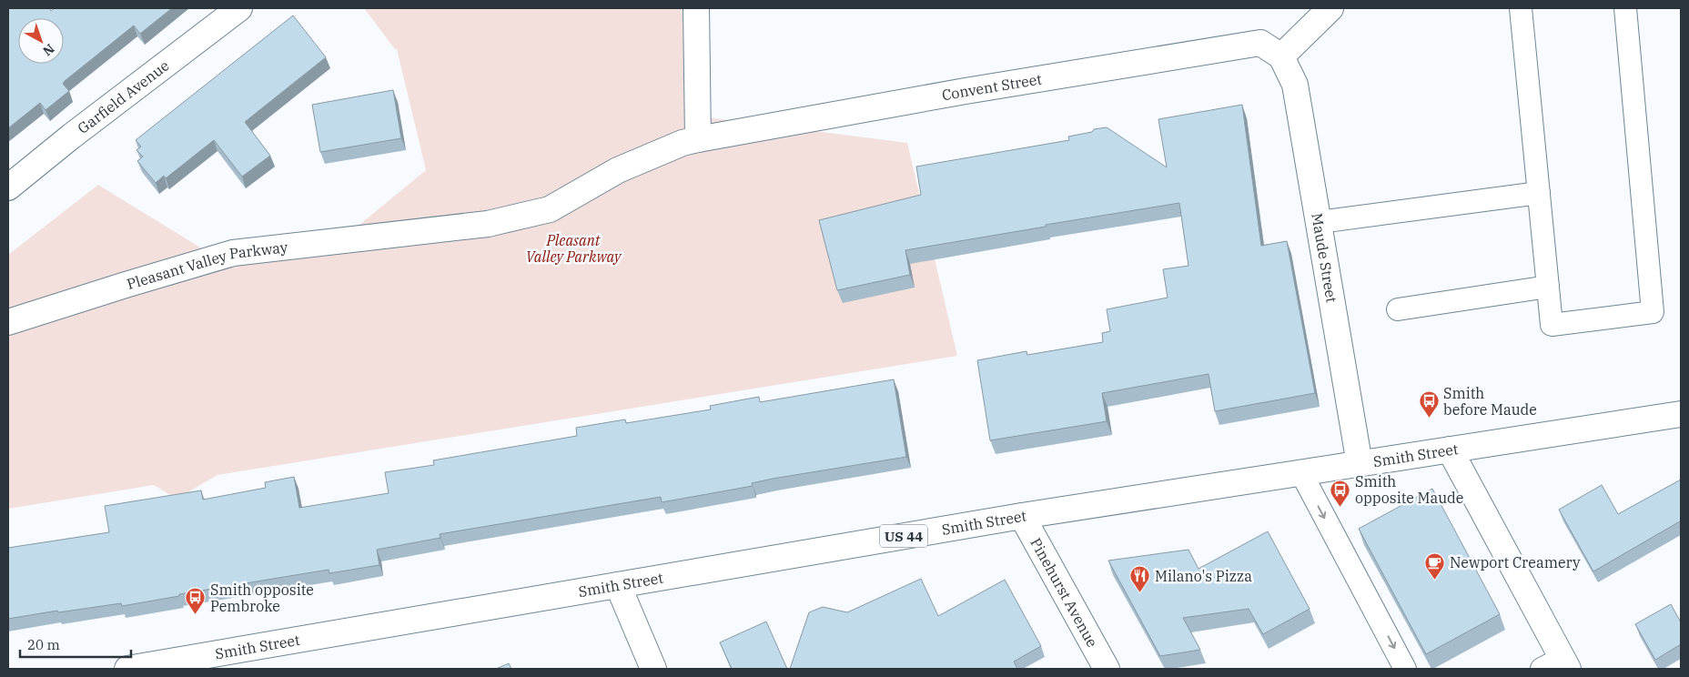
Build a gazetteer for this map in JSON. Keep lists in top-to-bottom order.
{
  "streets": {
    "street": [
      "Convent Street",
      "Garfield Avenue",
      "Maude Street",
      "Pleasant Valley Parkway",
      "Smith Street",
      "US 44",
      "Pinehurst Avenue"
    ]
  },
  "crossings": [
    ["Convent Street", "Maude Street"],
    ["Convent Street", "Pleasant Valley Parkway"],
    ["Maude Street", "Smith Street"],
    ["Smith Street", "Pinehurst Avenue"]
  ],
  "parks": ["Pleasant Valley Parkway"],
  "places": {
    "bus stop": ["Smith before Maude", "Smith opposite Maude", "Smith opposite Pembroke"],
    "cafe": ["Newport Creamery"],
    "restaurant": ["Milano's Pizza"]
  },
  "scale_bar": "20 m",
  "north": "bottom right"
}
